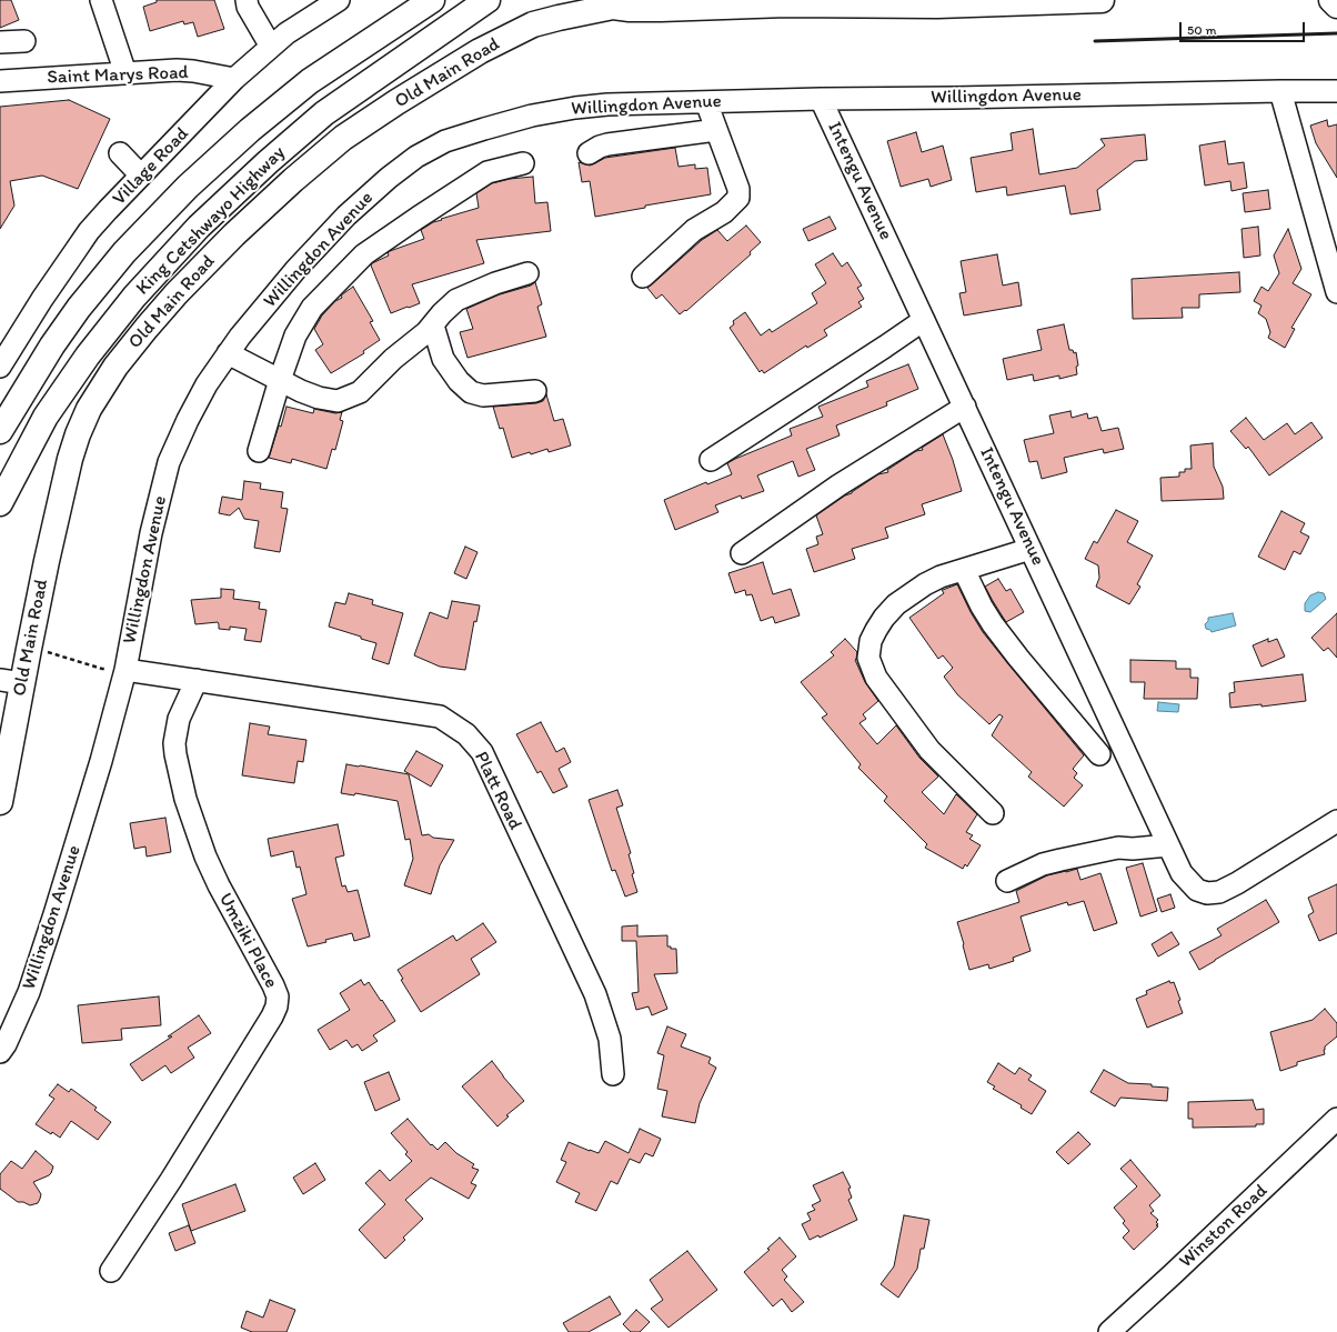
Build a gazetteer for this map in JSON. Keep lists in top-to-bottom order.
{
  "streets": {
    "main road": ["Old Main Road", "King Cetshwayo Highway"],
    "street": [
      "Saint Marys Road",
      "Willingdon Avenue",
      "Village Road",
      "Intengu Avenue",
      "Platt Road",
      "Umziki Place",
      "Winston Road"
    ]
  },
  "crossings": [
    ["Saint Marys Road", "Village Road"],
    ["Willingdon Avenue", "Intengu Avenue"],
    ["Willingdon Avenue", "Platt Road"],
    ["Platt Road", "Umziki Place"]
  ],
  "scale_bar": "50 m"
}
